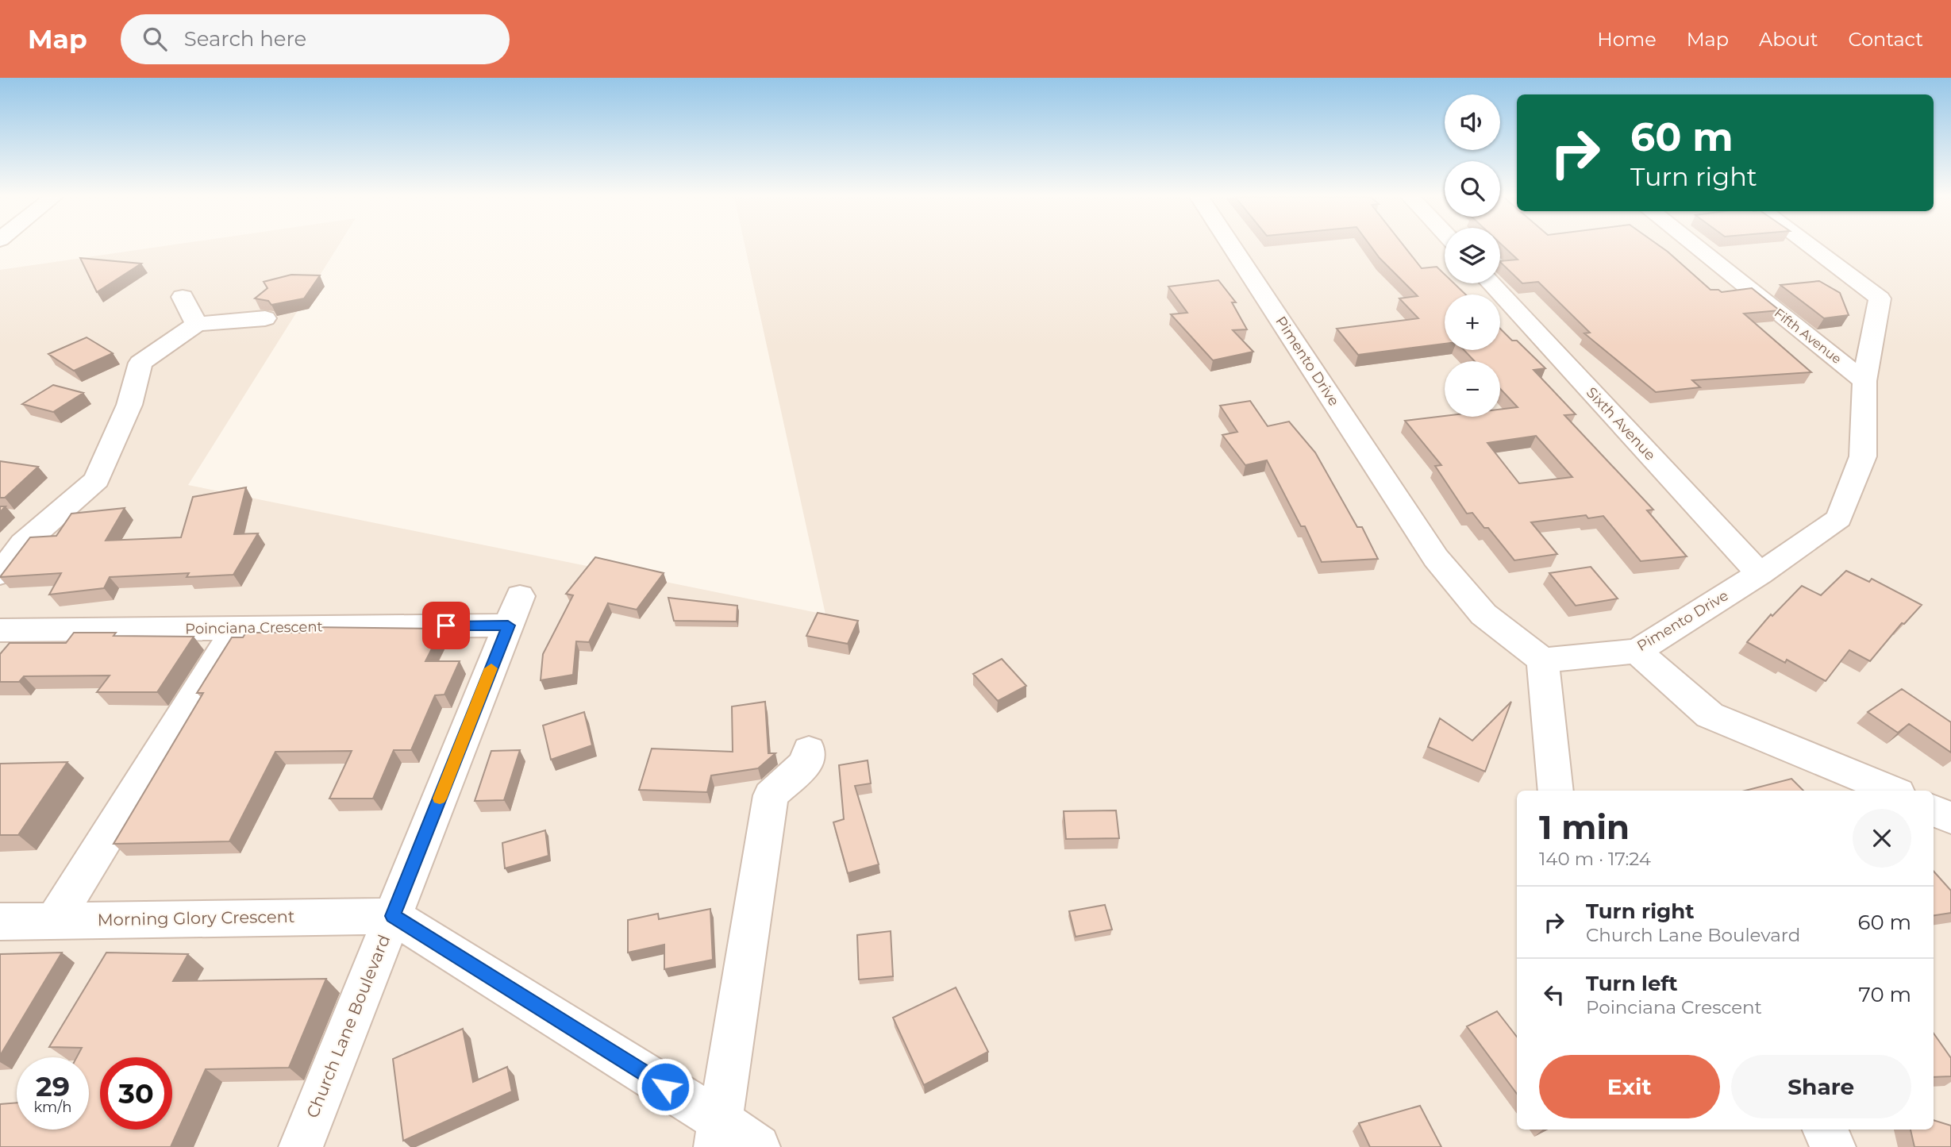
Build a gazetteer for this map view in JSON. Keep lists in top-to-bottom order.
{
  "streets": {
    "street": [
      "Fifth Avenue",
      "Pimento Drive",
      "Sixth Avenue",
      "Poinciana Crescent",
      "Morning Glory Crescent",
      "Church Lane Boulevard"
    ]
  },
  "crossings": [
    ["Fifth Avenue", "Pimento Drive"],
    ["Pimento Drive", "Sixth Avenue"],
    ["Poinciana Crescent", "Church Lane Boulevard"],
    ["Morning Glory Crescent", "Church Lane Boulevard"]
  ],
  "page": {
    "header": "Map",
    "search": "Search here",
    "nav": [
      "Home",
      "Map",
      "About",
      "Contact"
    ],
    "map_buttons": ["+", "−"],
    "turn": ["60 m", "Turn right"],
    "heading": ["1 min", "140 m · 17:24"],
    "list": [
      {
        "name": "Turn right",
        "note": "Church Lane Boulevard",
        "value": "60 m"
      },
      {
        "name": "Turn left",
        "note": "Poinciana Crescent",
        "value": "70 m"
      }
    ],
    "buttons": ["Exit", "Share"],
    "speed": "29 km/h",
    "limit": "30"
  }
}
